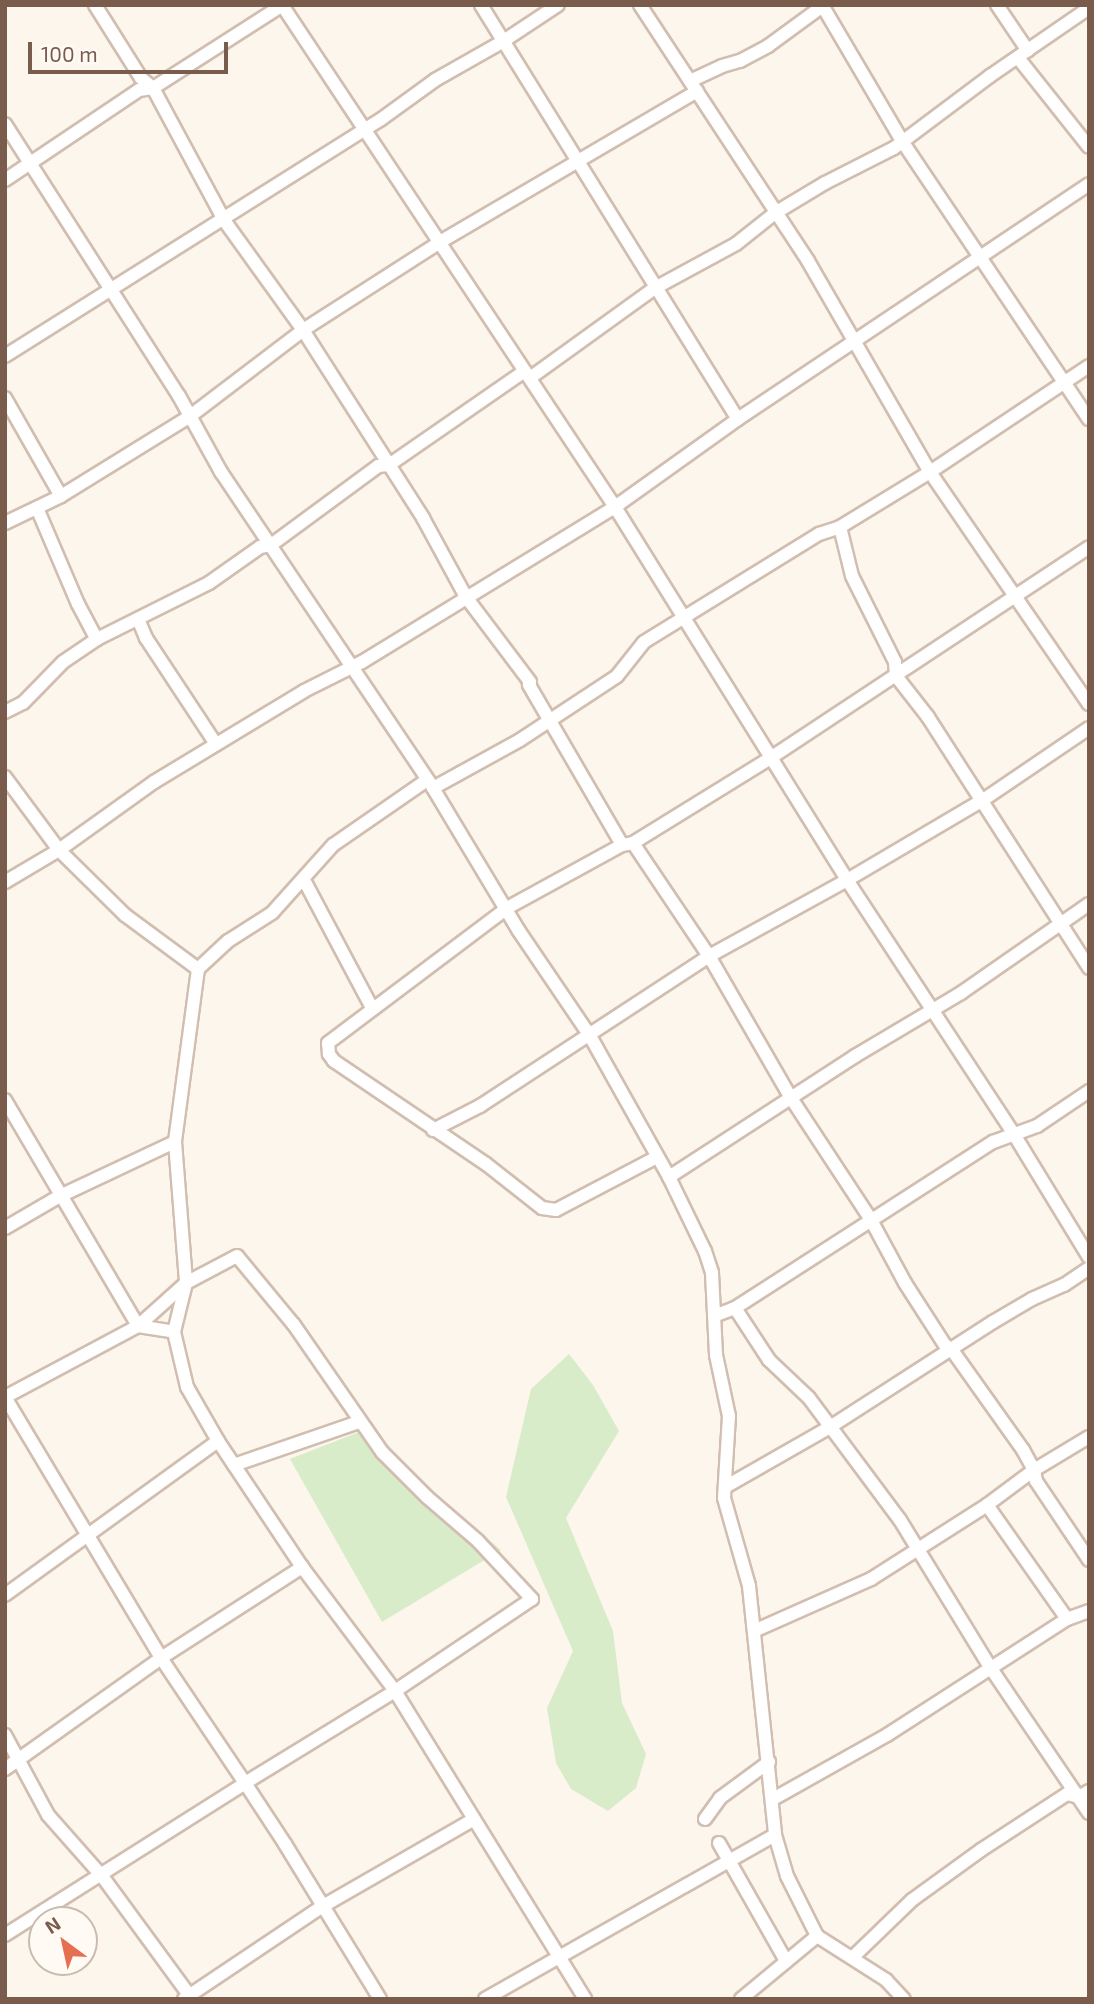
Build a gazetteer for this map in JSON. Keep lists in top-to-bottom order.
{
  "scale_bar": "100 m",
  "north": "top left"
}
